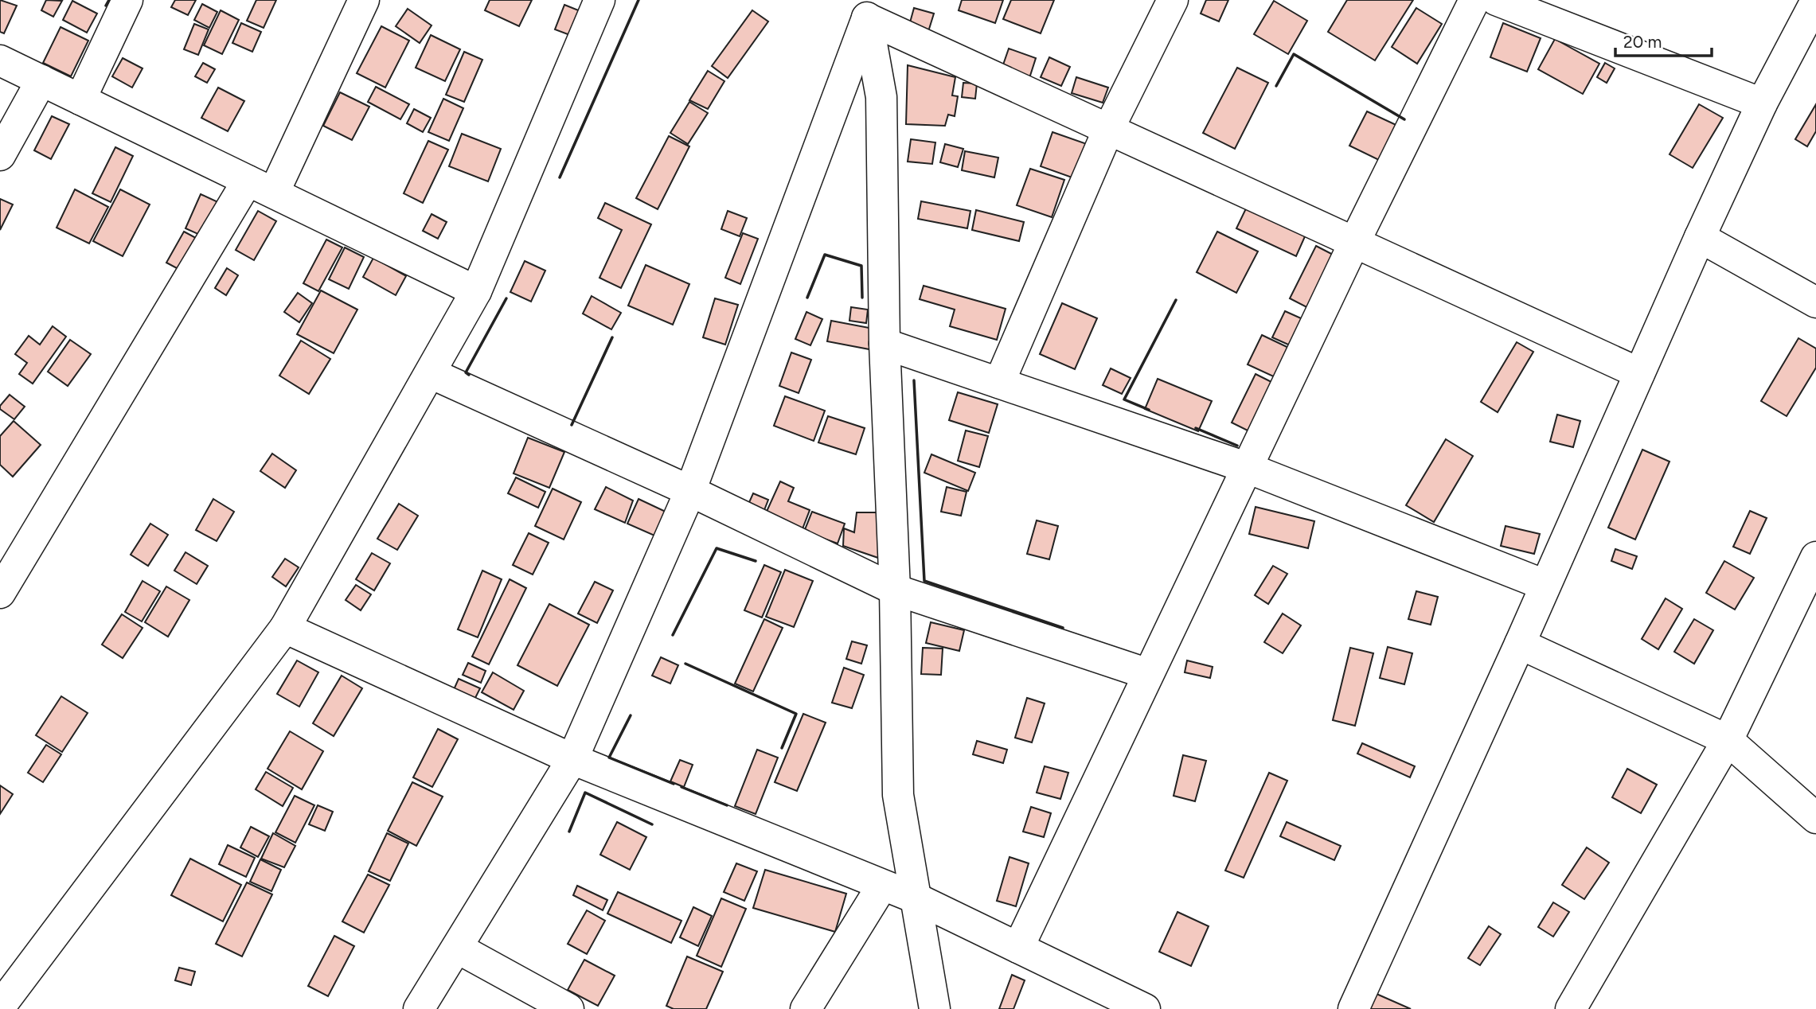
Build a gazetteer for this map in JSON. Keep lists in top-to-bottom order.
{
  "scale_bar": "20 m"
}
